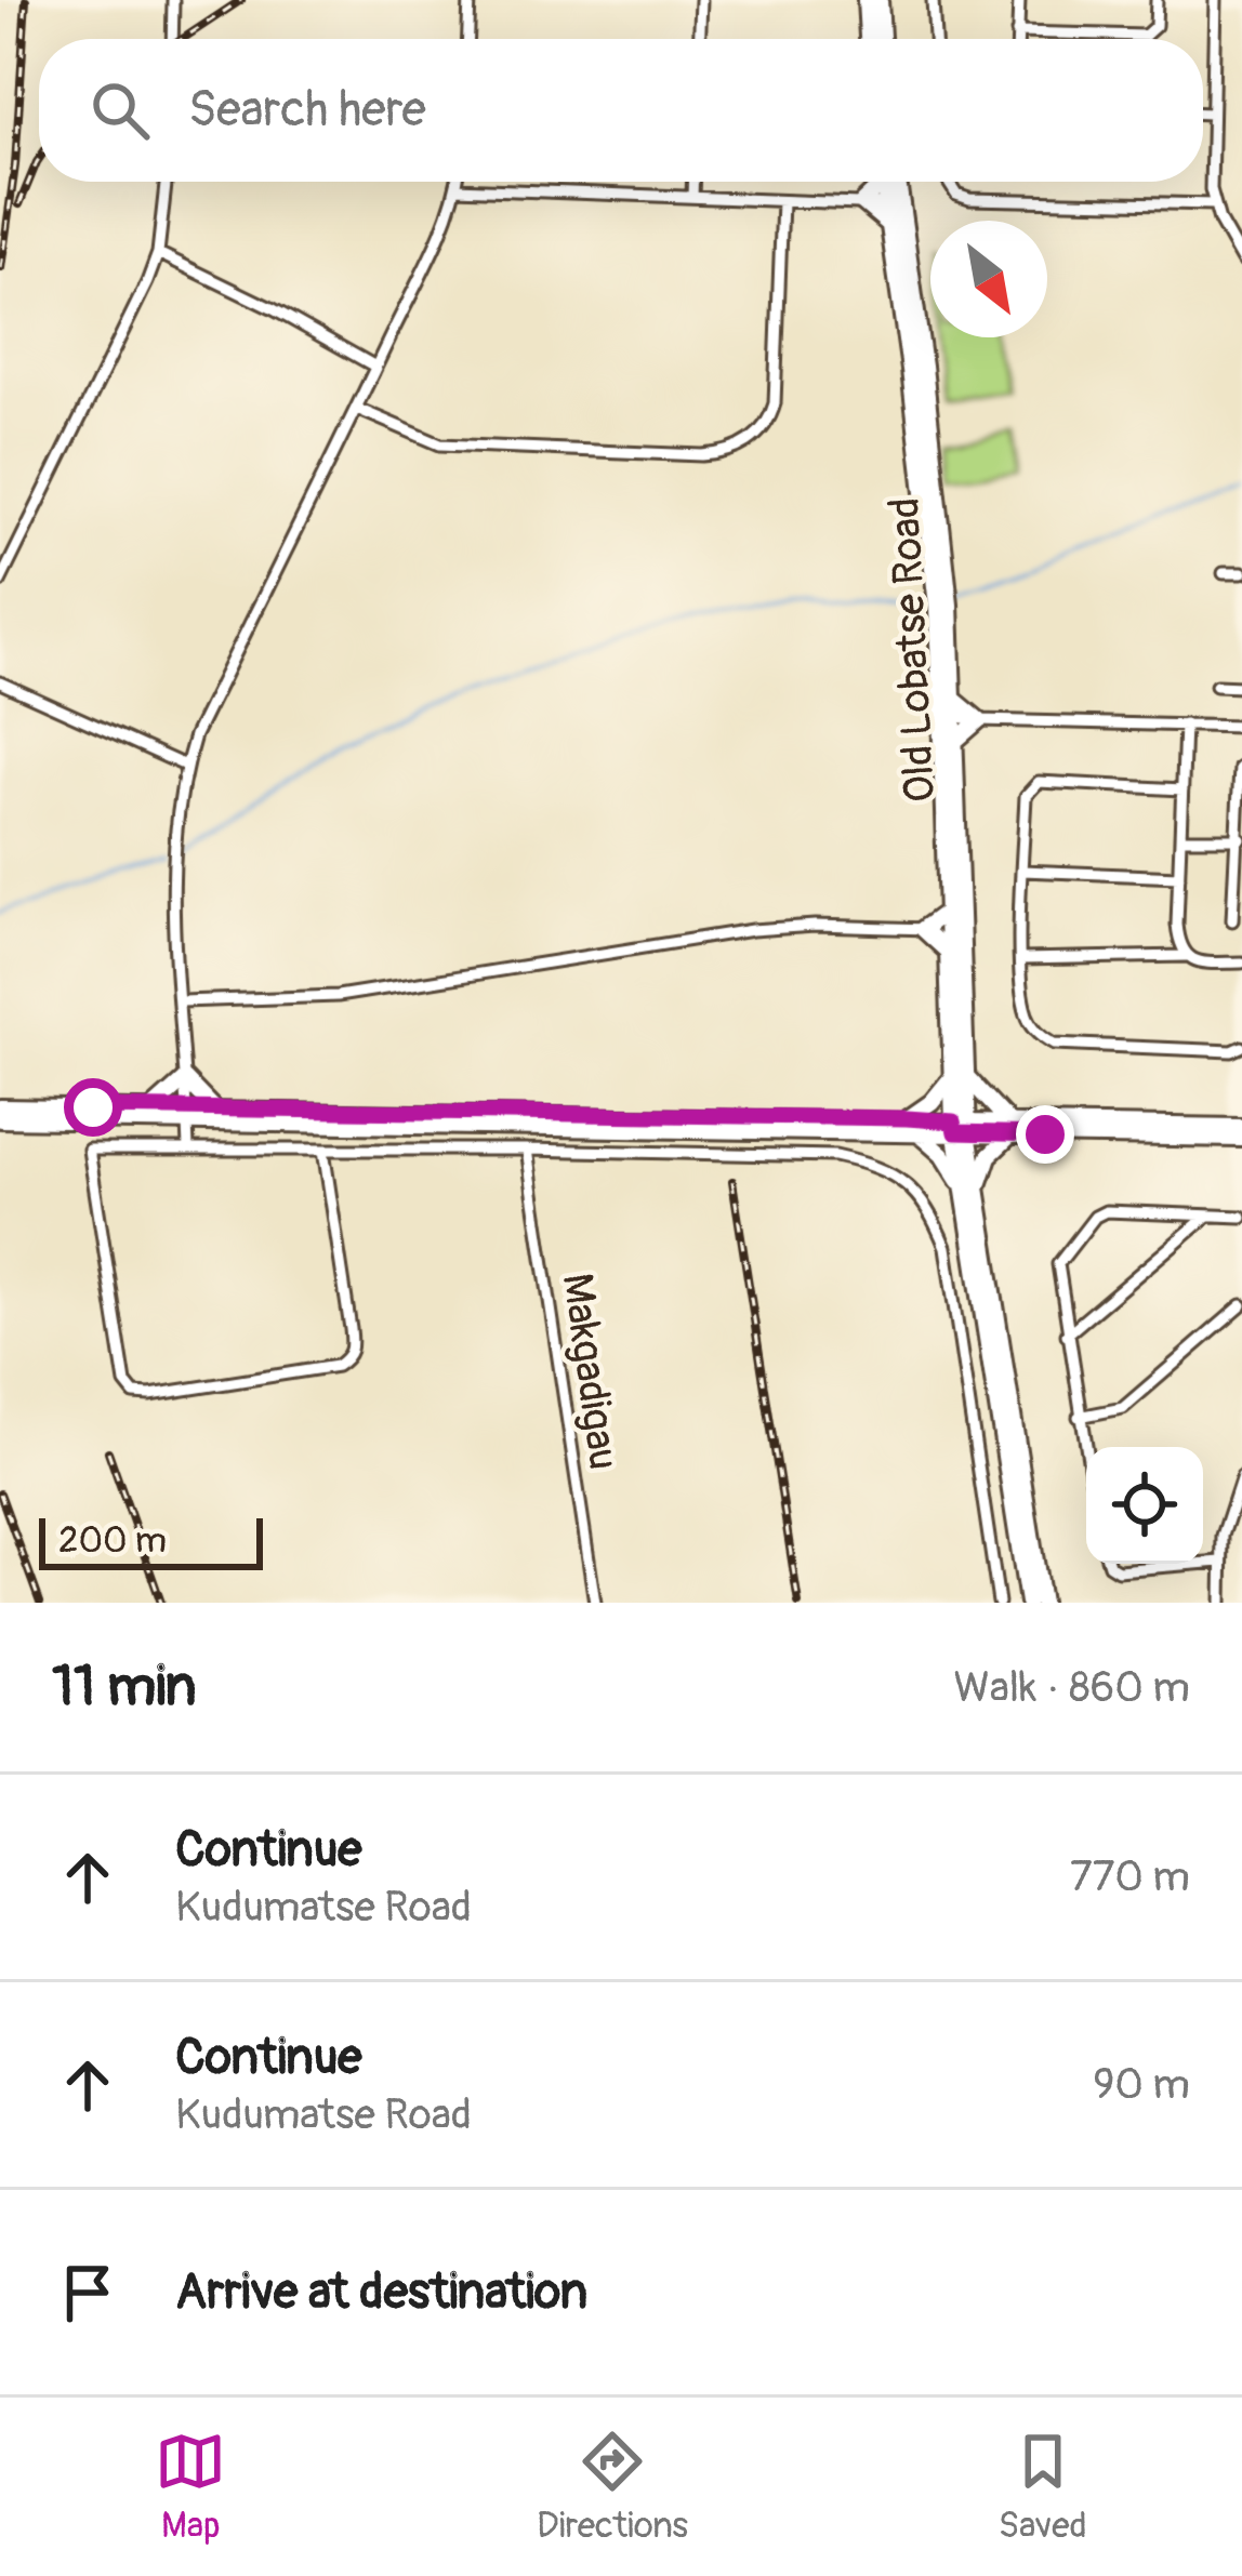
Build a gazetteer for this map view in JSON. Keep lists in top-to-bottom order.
{
  "streets": {
    "main road": ["Old Lobatse Road"],
    "street": ["Makgadigau"]
  },
  "scale_bar": "200 m",
  "north": "bottom right",
  "page": {
    "search": "Search here",
    "scale": "200 m",
    "heading": ["11 min", "Walk · 860 m"],
    "list": [
      ["Continue", "Kudumatse Road", "770 m"],
      ["Continue", "Kudumatse Road", "90 m"],
      "Arrive at destination"
    ],
    "nav": ["Map", "Directions", "Saved"]
  }
}
